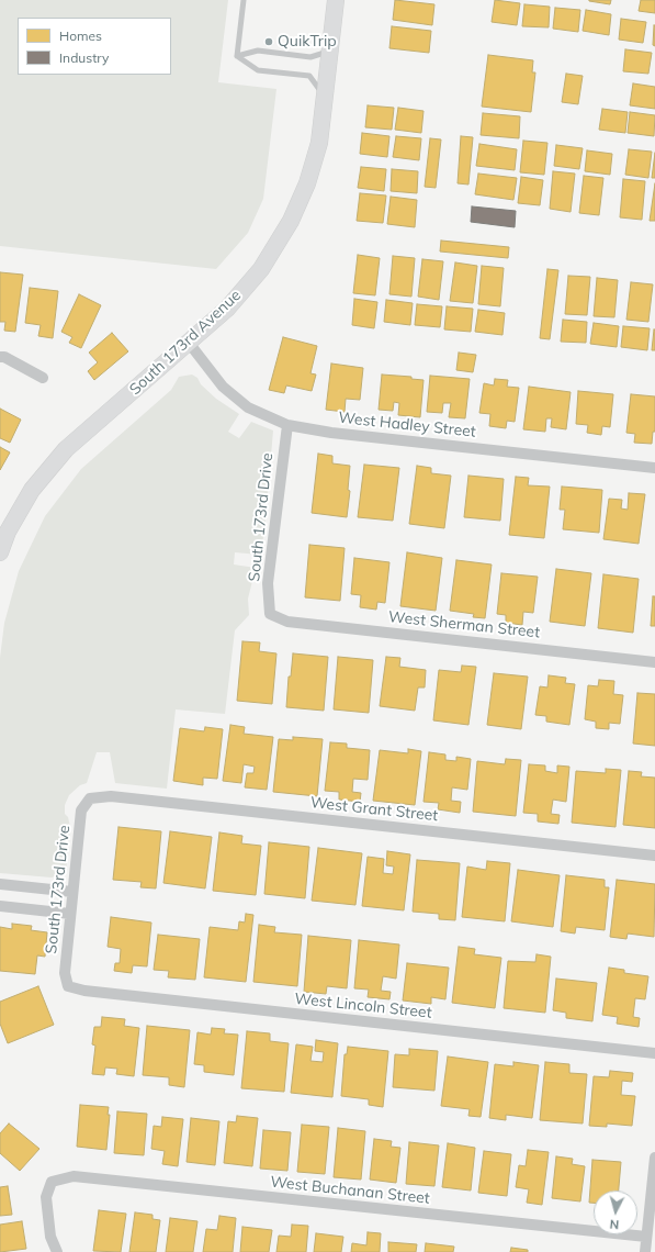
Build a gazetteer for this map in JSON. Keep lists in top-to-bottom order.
{
  "streets": {
    "street": [
      "South 173rd Avenue",
      "West Hadley Street",
      "South 173rd Drive",
      "West Sherman Street",
      "West Grant Street",
      "West Lincoln Street",
      "West Buchanan Street"
    ]
  },
  "crossings": [
    ["South 173rd Avenue", "West Hadley Street"],
    ["West Hadley Street", "South 173rd Drive"],
    ["South 173rd Drive", "West Sherman Street"],
    ["South 173rd Drive", "West Grant Street"],
    ["South 173rd Drive", "West Lincoln Street"]
  ],
  "places": ["QuikTrip"],
  "legend": ["Homes", "Industry"],
  "north": "bottom"
}
